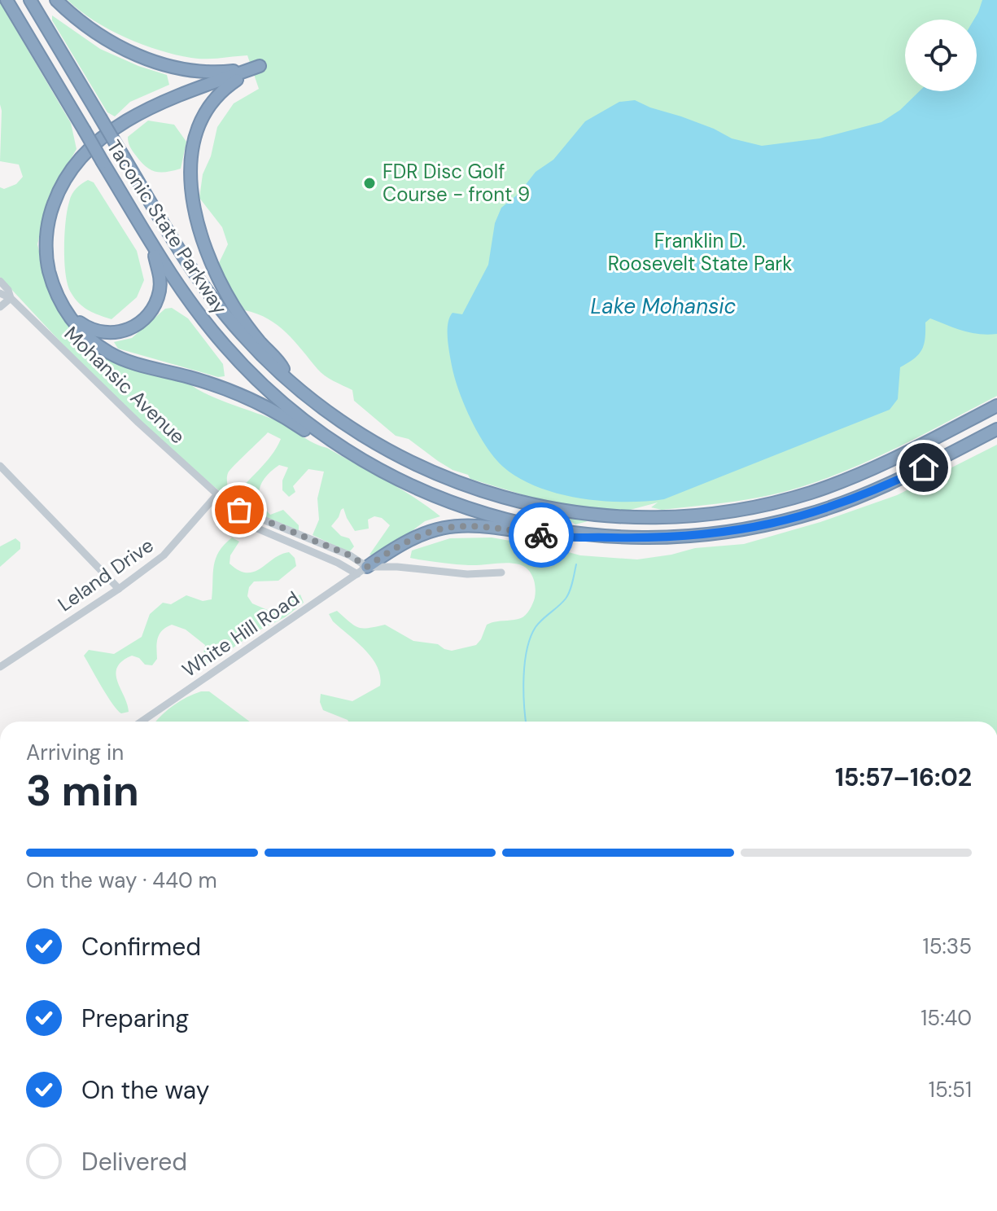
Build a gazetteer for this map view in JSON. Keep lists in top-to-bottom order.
{
  "streets": {
    "highway": ["Taconic State Parkway"],
    "street": ["Mohansic Avenue", "Leland Drive", "White Hill Road"]
  },
  "crossings": [
    ["Mohansic Avenue", "Leland Drive"],
    ["Mohansic Avenue", "White Hill Road"]
  ],
  "water": ["Lake Mohansic"],
  "parks": ["Franklin D. Roosevelt State Park"],
  "places": ["FDR Disc Golf Course - front 9"],
  "page": {
    "heading": ["3 min", "Arriving in", "15:57–16:02"],
    "bar": "On the way · 440 m",
    "list": [
      ["Confirmed", "15:35"],
      ["Preparing", "15:40"],
      ["On the way", "15:51"],
      "Delivered"
    ]
  }
}
